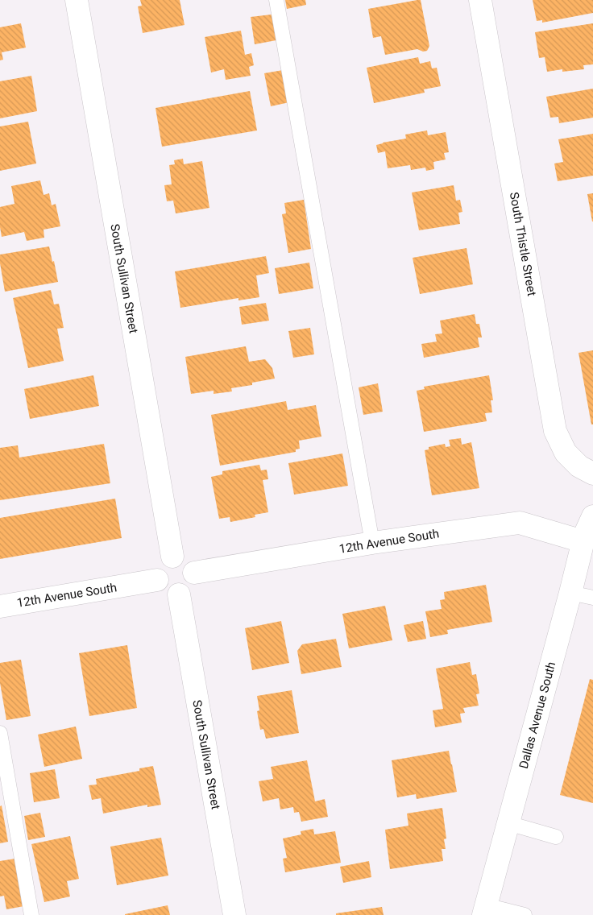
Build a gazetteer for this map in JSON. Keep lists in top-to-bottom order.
{
  "streets": {
    "street": [
      "South Thistle Street",
      "South Sullivan Street",
      "12th Avenue South",
      "Dallas Avenue South"
    ]
  },
  "crossings": [
    ["South Sullivan Street", "12th Avenue South"],
    ["12th Avenue South", "Dallas Avenue South"]
  ]
}
